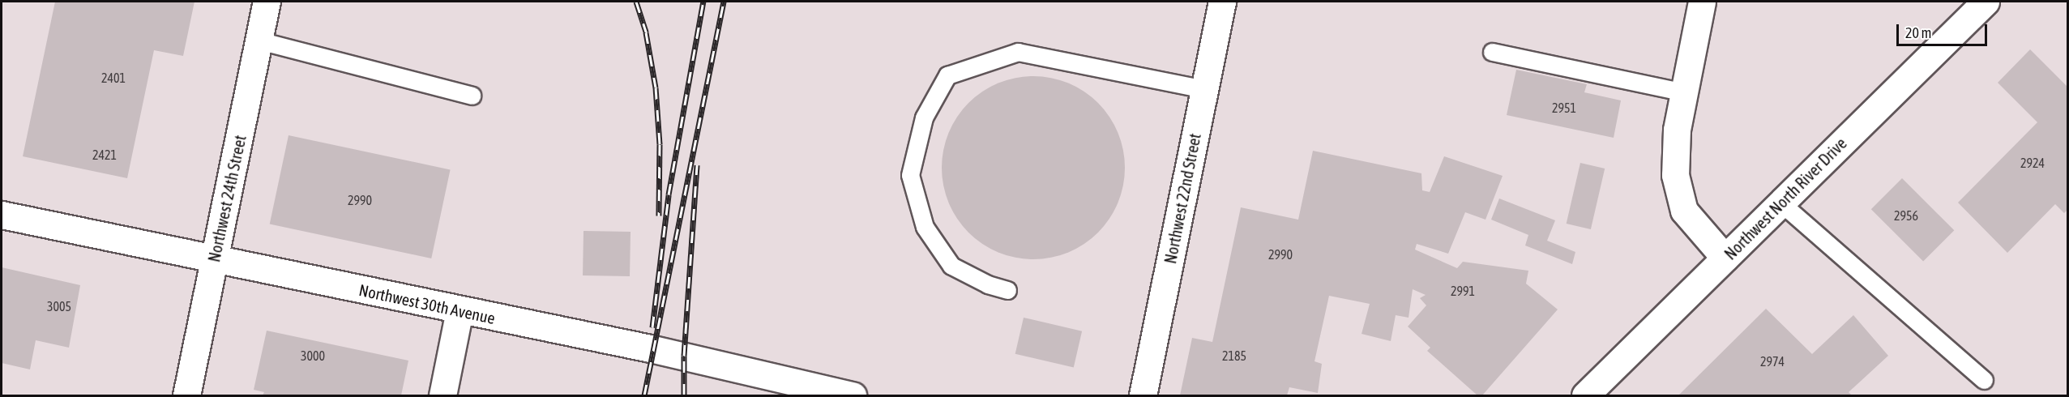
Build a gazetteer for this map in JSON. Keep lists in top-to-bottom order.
{
  "streets": {
    "street": [
      "Northwest 24th Street",
      "Northwest 22nd Street",
      "Northwest North River Drive",
      "Northwest 30th Avenue"
    ]
  },
  "crossings": [
    ["Northwest 24th Street", "Northwest 30th Avenue"]
  ],
  "house_numbers": [
    "2401",
    "2951",
    "2421",
    "2924",
    "2990",
    "2956",
    "2990",
    "2991",
    "3005",
    "3000",
    "2185",
    "2974"
  ],
  "scale_bar": "20 m"
}
